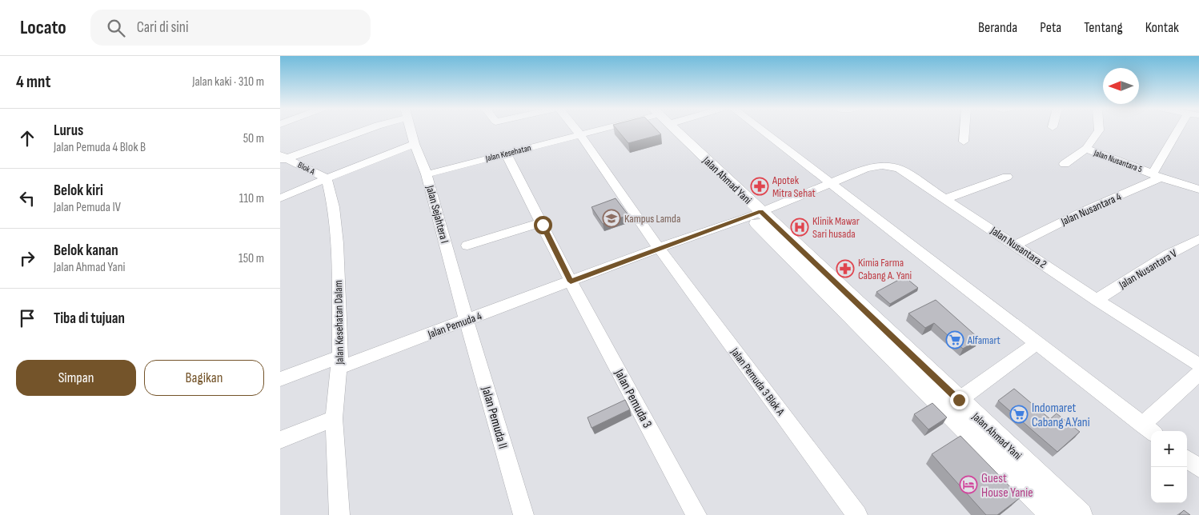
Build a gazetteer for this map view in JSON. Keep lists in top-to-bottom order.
{
  "streets": {
    "main road": ["Jalan Ahmad Yani"],
    "street": [
      "Jalan Kesehatan",
      "Jalan Nusantara 5",
      "Blok A",
      "Jalan Nusantara 4",
      "Jalan Sejahtera I",
      "Jalan Nusantara 2",
      "Jalan Nusantara V",
      "Jalan Kesehatan Dalam",
      "Jalan Pemuda 4",
      "Jalan Pemuda 3 Blok A",
      "Jalan Pemuda 3",
      "Jalan Pemuda II"
    ]
  },
  "crossings": [
    ["Jalan Kesehatan", "Jalan Sejahtera I"],
    ["Jalan Kesehatan", "Jalan Pemuda 3 Blok A"],
    ["Jalan Kesehatan", "Jalan Pemuda 3"],
    ["Jalan Nusantara 5", "Jalan Nusantara 4"],
    ["Blok A", "Jalan Kesehatan Dalam"],
    ["Jalan Ahmad Yani", "Jalan Nusantara 2"],
    ["Jalan Nusantara 4", "Jalan Nusantara 2"],
    ["Jalan Sejahtera I", "Jalan Pemuda 4"],
    ["Jalan Sejahtera I", "Jalan Pemuda II"],
    ["Jalan Nusantara 2", "Jalan Nusantara V"],
    ["Jalan Nusantara 2", "Jalan Pemuda 4"],
    ["Jalan Nusantara 2", "Jalan Pemuda 3 Blok A"],
    ["Jalan Kesehatan Dalam", "Jalan Pemuda 4"],
    ["Jalan Pemuda 4", "Jalan Pemuda 3 Blok A"],
    ["Jalan Pemuda 4", "Jalan Pemuda 3"],
    ["Jalan Pemuda 4", "Jalan Pemuda II"]
  ],
  "places": {
    "pharmacy": ["Apotek Mitra Sehat", "Kimia Farma Cabang A. Yani"],
    "school or university": ["Kampus Lamda"],
    "hospital": ["Klinik Mawar Sari husada"],
    "supermarket": ["Alfamart", "Indomaret Cabang A.Yani"],
    "hotel": ["Guest House Yanie"]
  },
  "north": "left",
  "page": {
    "header": "Locato",
    "search": "Cari di sini",
    "nav": [
      "Beranda",
      "Peta",
      "Tentang",
      "Kontak"
    ],
    "heading": ["4 mnt", "Jalan kaki · 310 m"],
    "list": [
      ["Lurus", "Jalan Pemuda 4 Blok B", "50 m"],
      ["Belok kiri", "Jalan Pemuda IV", "110 m"],
      ["Belok kanan", "Jalan Ahmad Yani", "150 m"],
      "Tiba di tujuan"
    ],
    "buttons": ["Simpan", "Bagikan"],
    "map_buttons": ["+", "−"]
  }
}
